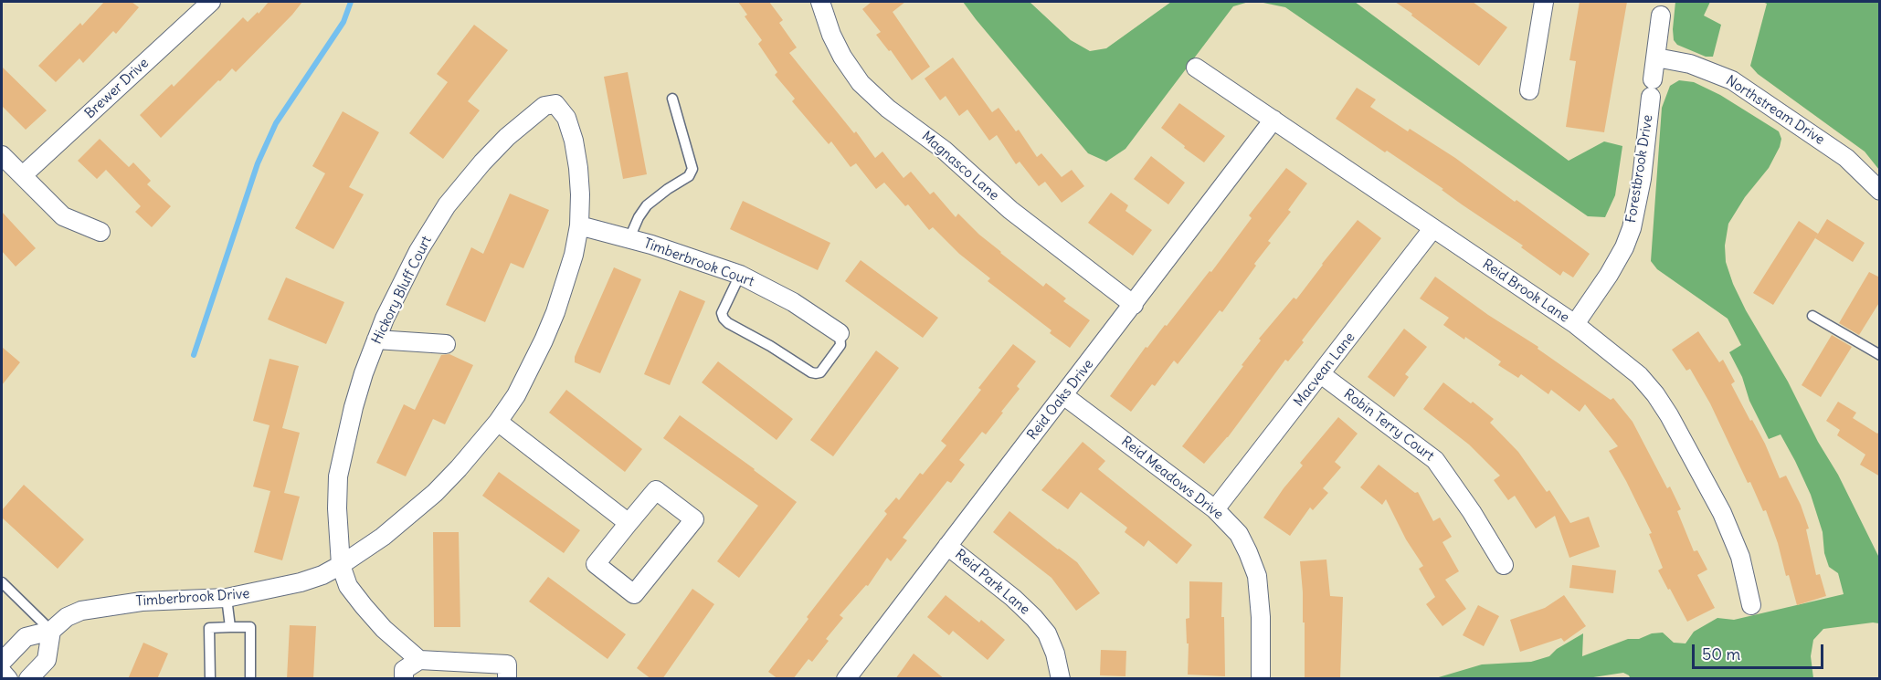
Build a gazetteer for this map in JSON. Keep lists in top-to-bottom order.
{
  "streets": {
    "street": [
      "Brewer Drive",
      "Northstream Drive",
      "Magnasco Lane",
      "Forestbrook Drive",
      "Timberbrook Court",
      "Hickory Bluff Court",
      "Reid Brook Lane",
      "Macvean Lane",
      "Reid Oaks Drive",
      "Robin Terry Court",
      "Reid Meadows Drive",
      "Reid Park Lane",
      "Timberbrook Drive"
    ]
  },
  "crossings": [
    ["Northstream Drive", "Forestbrook Drive"],
    ["Magnasco Lane", "Reid Oaks Drive"],
    ["Forestbrook Drive", "Reid Brook Lane"],
    ["Timberbrook Court", "Timberbrook Drive"],
    ["Hickory Bluff Court", "Timberbrook Drive"],
    ["Reid Brook Lane", "Macvean Lane"],
    ["Reid Brook Lane", "Reid Oaks Drive"],
    ["Macvean Lane", "Robin Terry Court"],
    ["Macvean Lane", "Reid Meadows Drive"],
    ["Reid Oaks Drive", "Reid Meadows Drive"],
    ["Reid Oaks Drive", "Reid Park Lane"]
  ],
  "scale_bar": "50 m"
}
